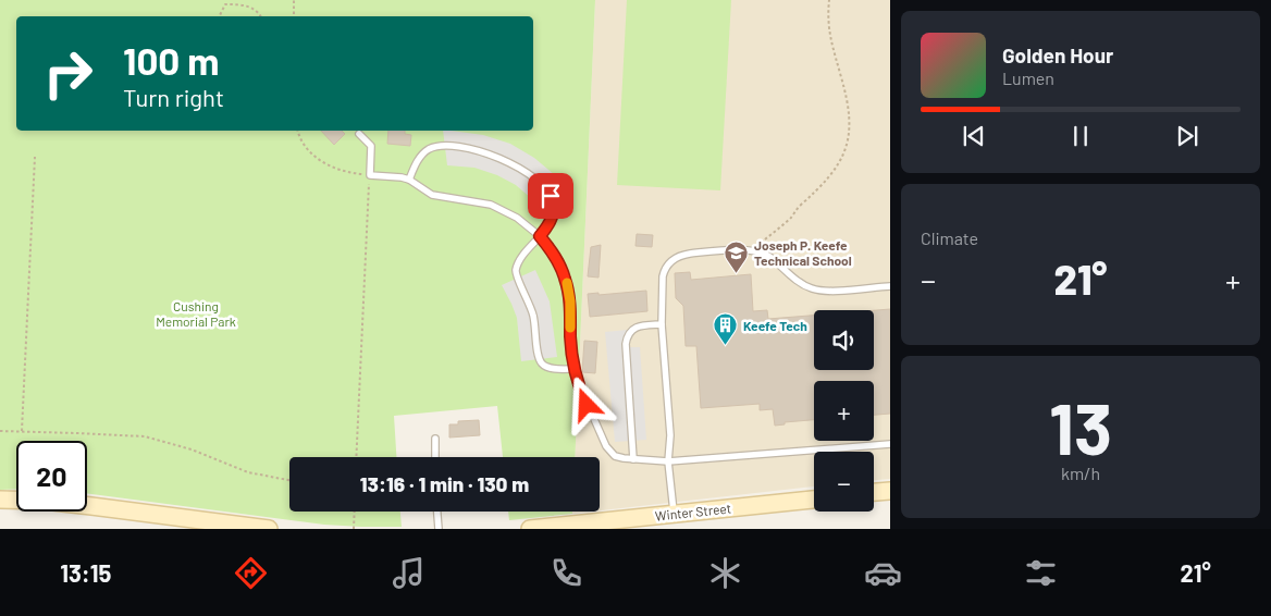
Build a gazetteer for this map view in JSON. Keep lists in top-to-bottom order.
{
  "streets": {
    "main road": ["Winter Street"]
  },
  "parks": ["Cushing Memorial Park"],
  "places": {
    "school or university": ["Joseph P. Keefe Technical School"],
    "building": ["Keefe Tech"]
  },
  "page": {
    "turn": ["100 m", "Turn right"],
    "song": ["Golden Hour", "Lumen"],
    "tile": [
      "Climate",
      ["13", "km/h"]
    ],
    "heat": ["−", "21°", "+"],
    "map_buttons": ["+", "−"],
    "limit": "20",
    "trip": "13:16 · 1 min · 130 m",
    "tabs": ["13:15", "21°"]
  }
}
